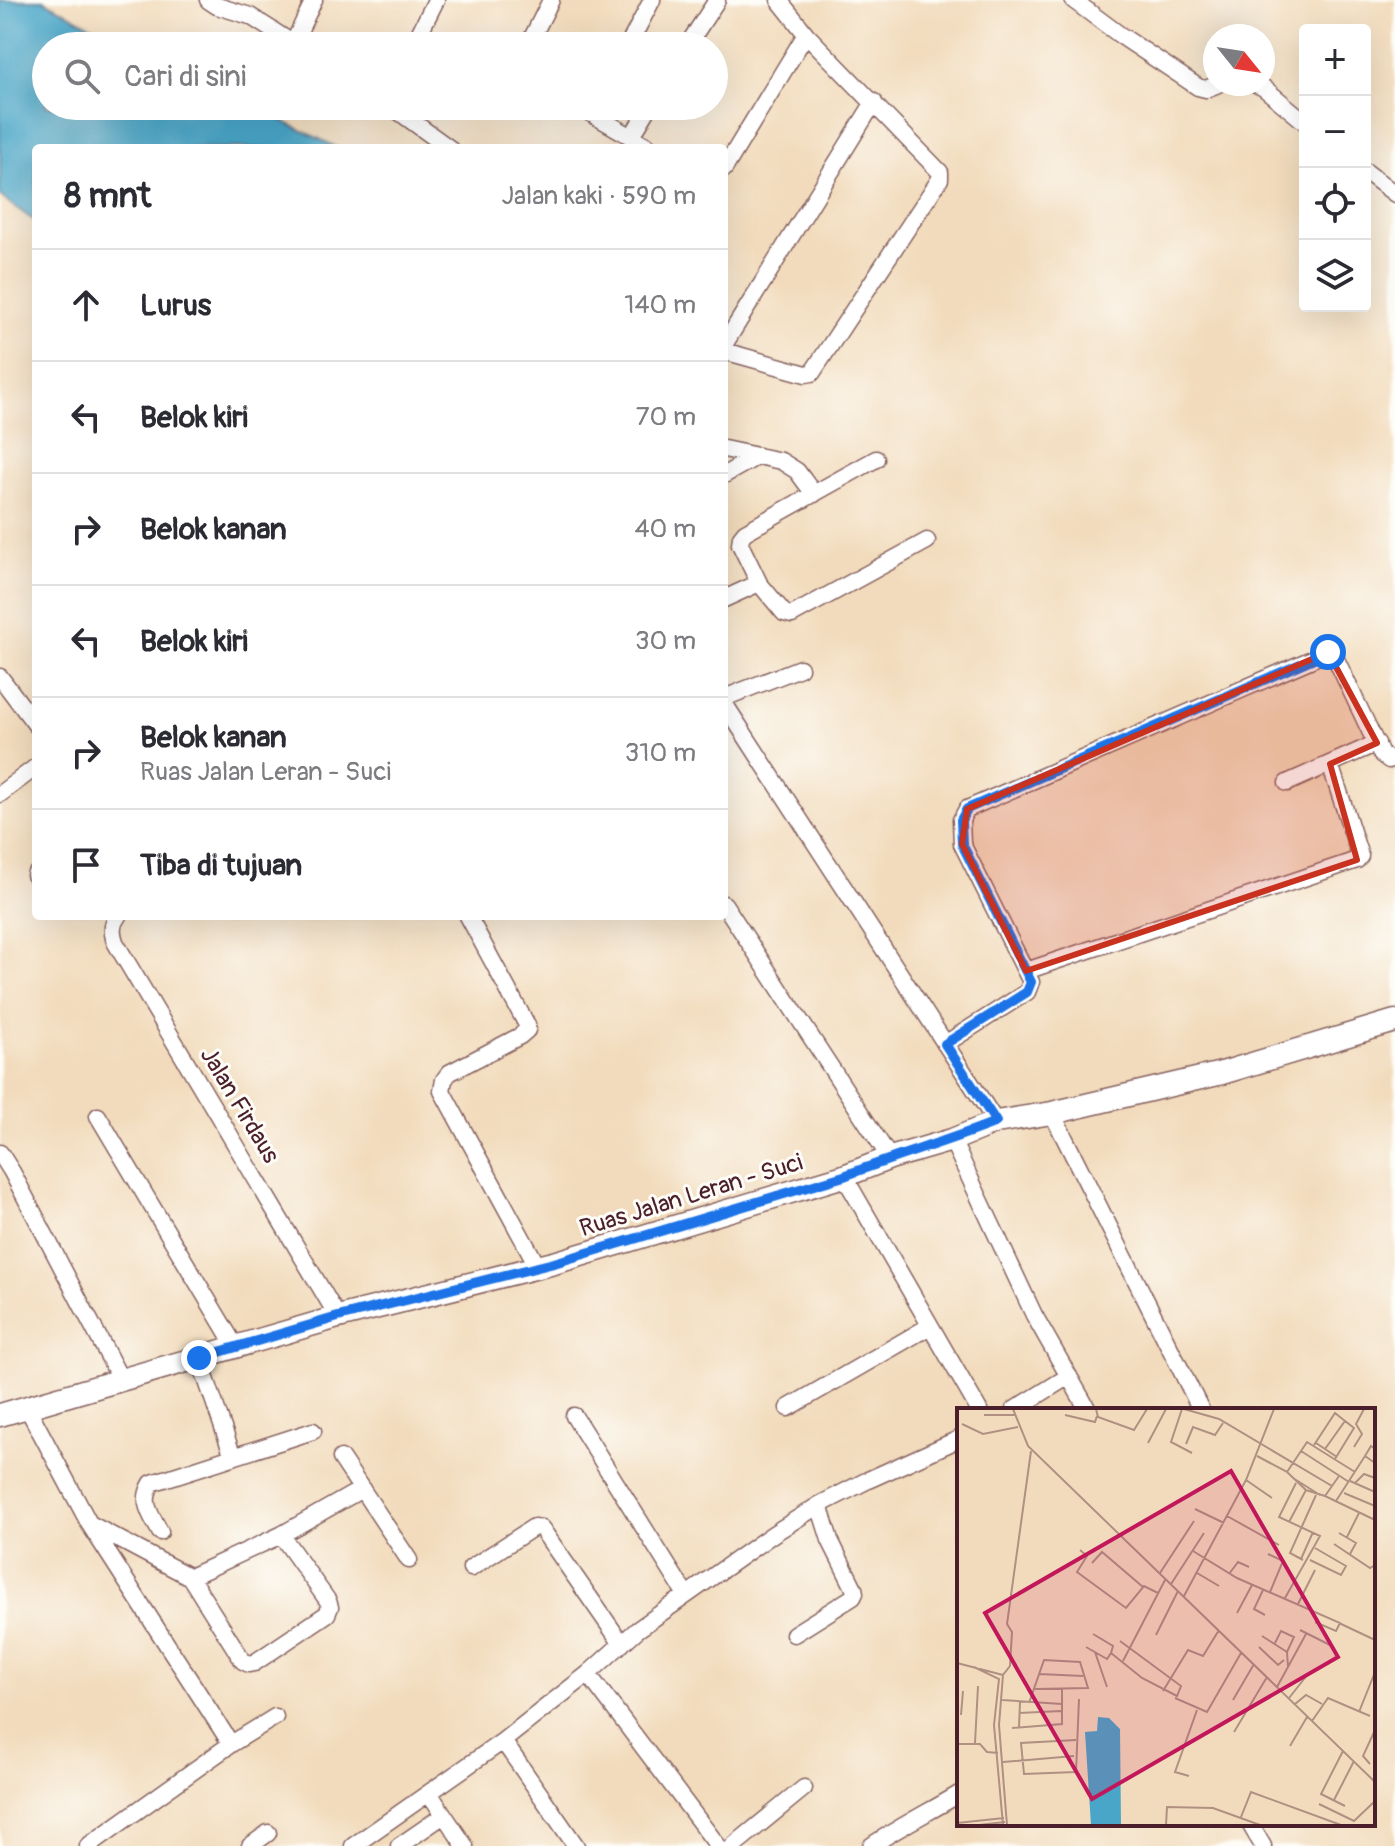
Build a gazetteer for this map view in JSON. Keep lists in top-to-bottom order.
{
  "streets": {
    "main road": ["Ruas Jalan Leran - Suci"],
    "street": ["Jalan Firdaus"]
  },
  "crossings": [
    ["Jalan Firdaus", "Ruas Jalan Leran - Suci"]
  ],
  "north": "bottom right",
  "page": {
    "map_buttons": ["+", "−"],
    "search": "Cari di sini",
    "heading": ["8 mnt", "Jalan kaki · 590 m"],
    "list": [
      ["Lurus", "140 m"],
      ["Belok kiri", "70 m"],
      ["Belok kanan", "40 m"],
      ["Belok kiri", "30 m"],
      ["Belok kanan", "Ruas Jalan Leran - Suci", "310 m"],
      "Tiba di tujuan"
    ]
  }
}
